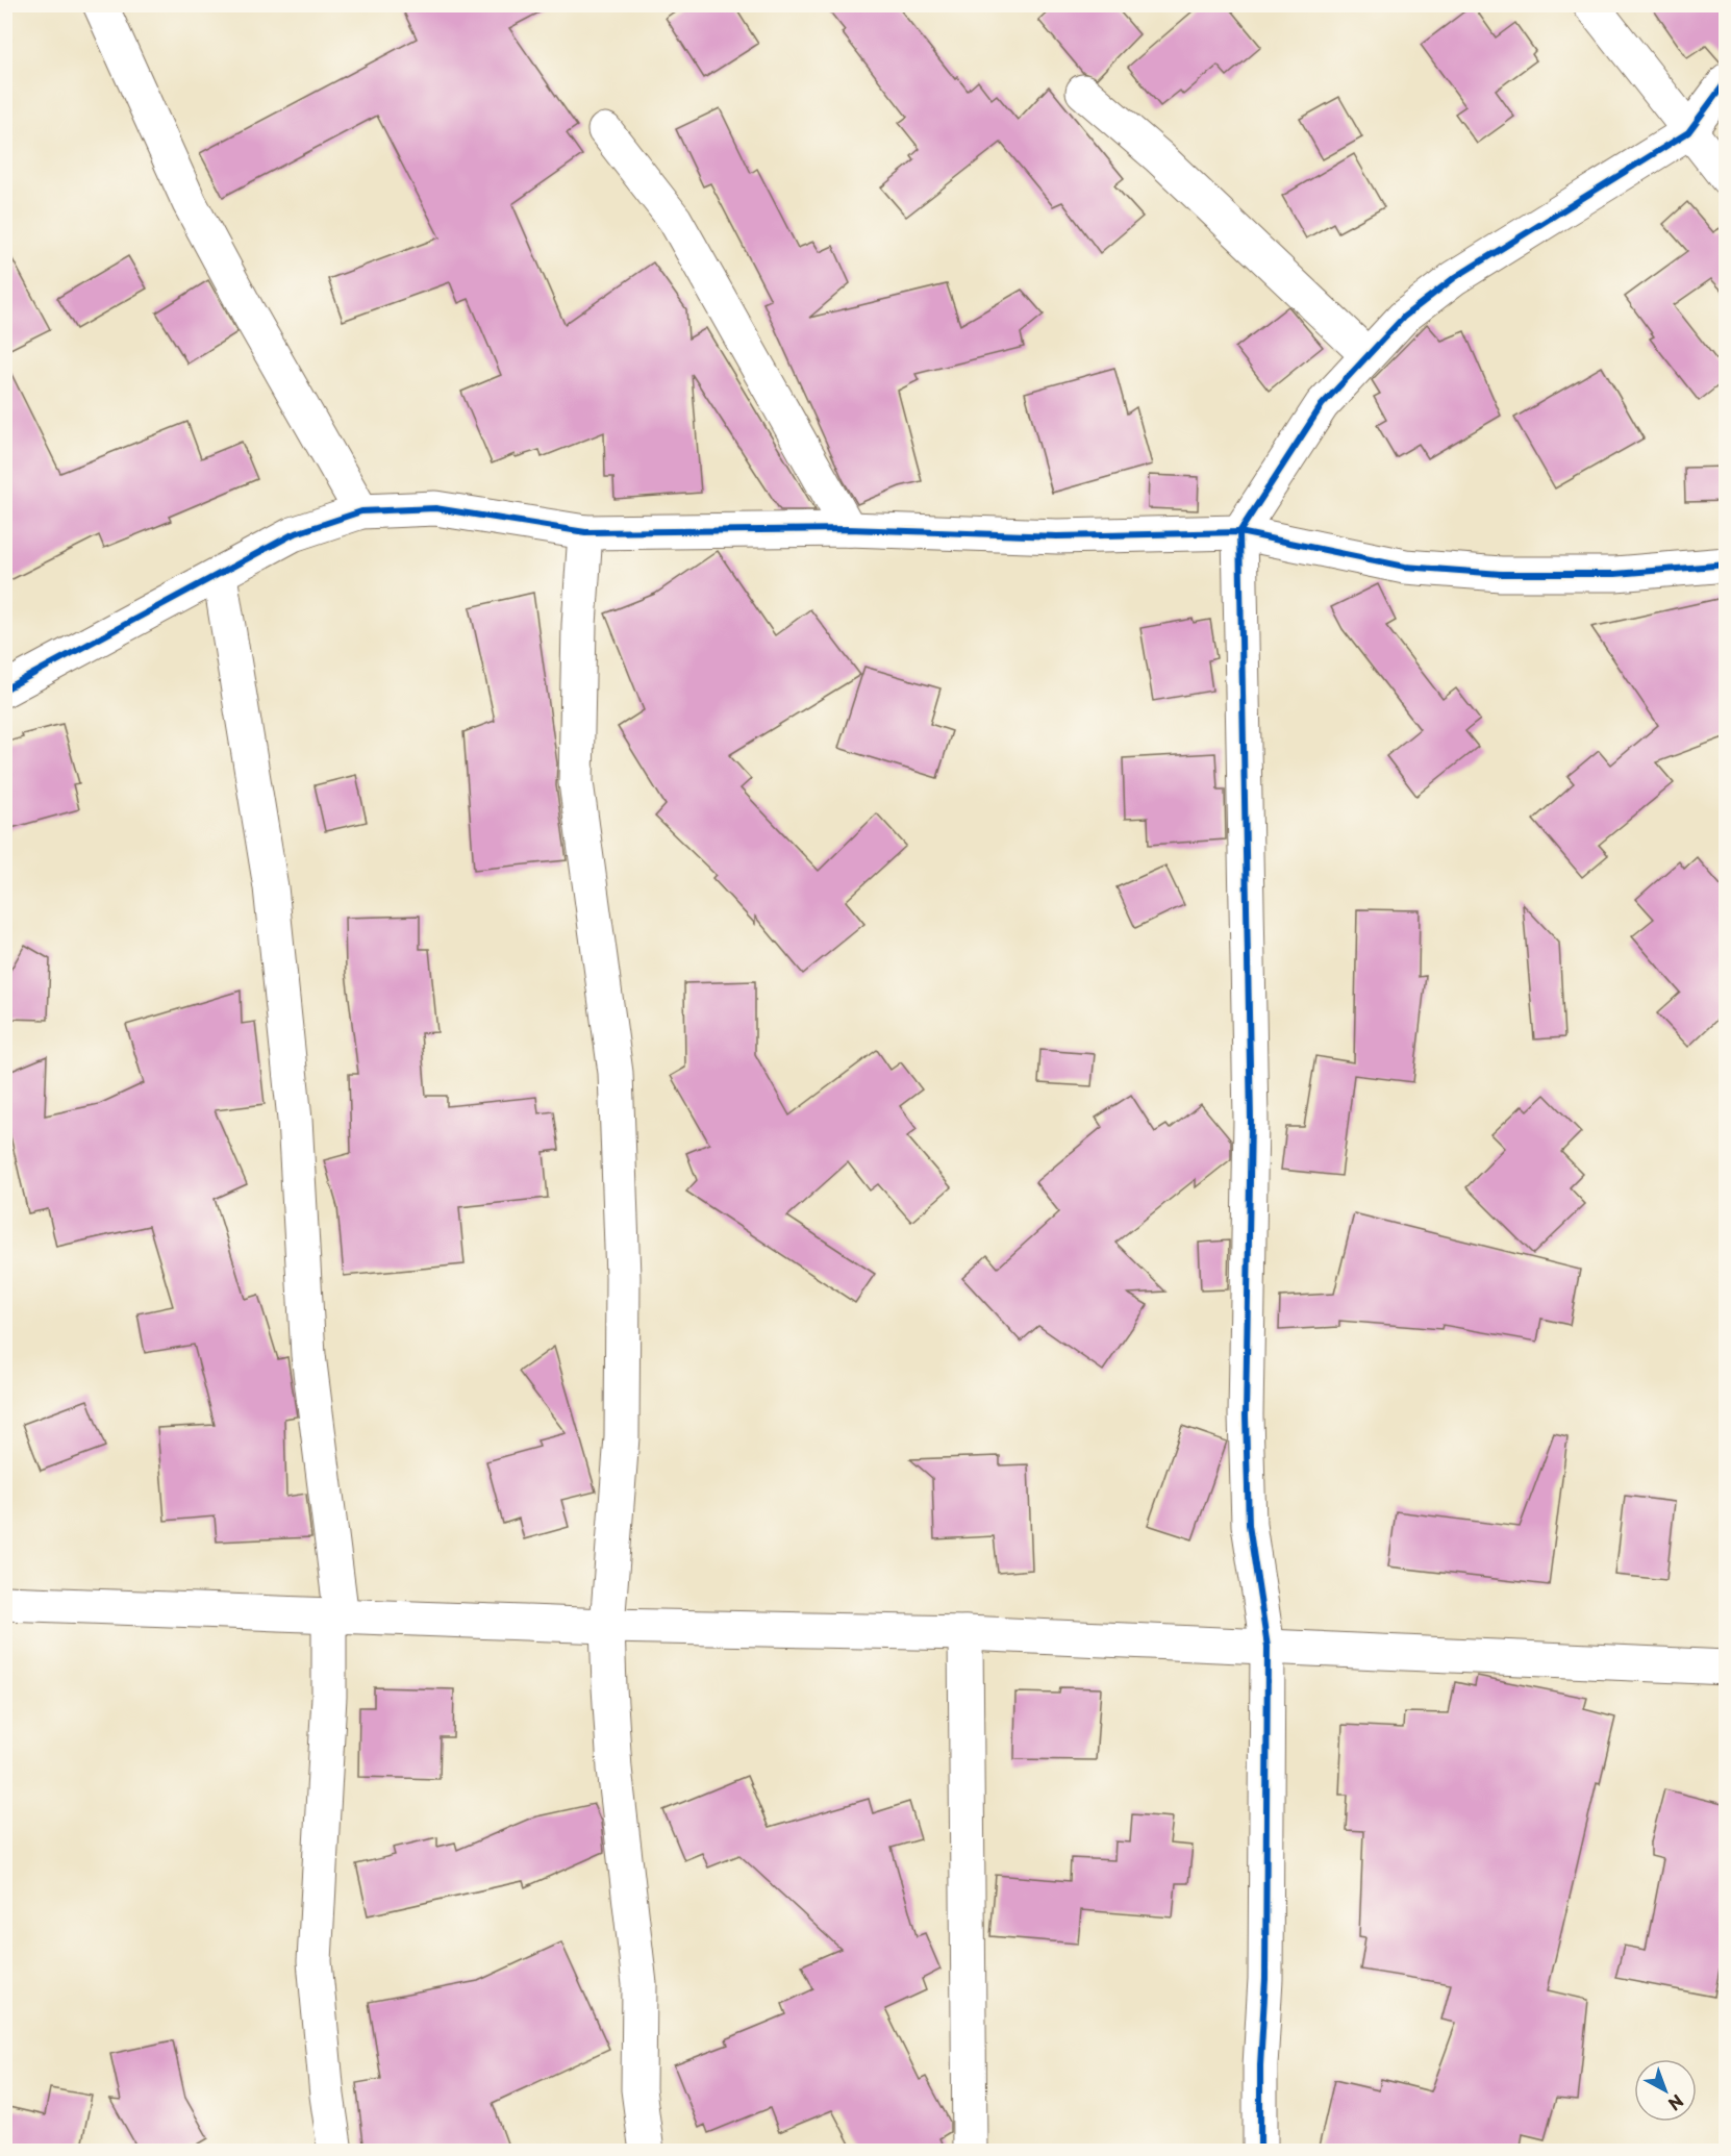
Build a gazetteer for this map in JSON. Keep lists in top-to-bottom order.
{
  "north": "bottom right"
}
